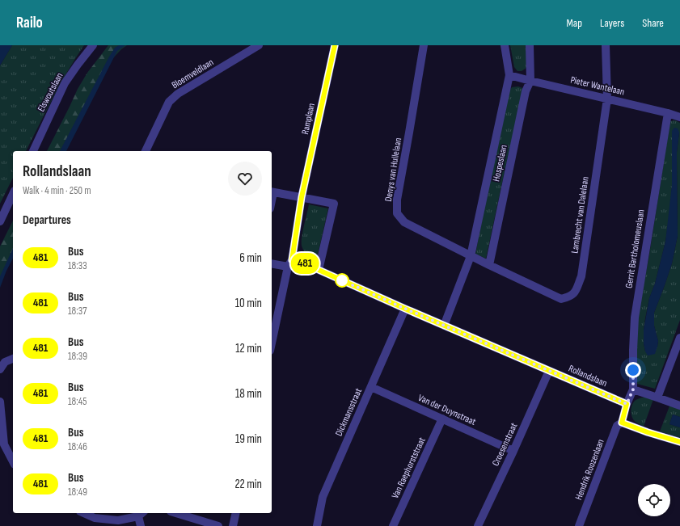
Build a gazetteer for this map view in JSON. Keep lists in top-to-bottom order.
{
  "streets": {
    "street": [
      "Bloemveldlaan",
      "Pieter Wantelaan",
      "Elswoutslaan",
      "Ramplaan",
      "Hospeslaan",
      "Denys van Hullelaan",
      "Lambrecht van Dalelaan",
      "Gerrit Bartholomeuslaan",
      "Rollandslaan",
      "Van der Duynstraat",
      "Dickmansstraat",
      "Croesenstraat",
      "Van Raephorststraat",
      "Hendrik Roozenlaan"
    ]
  },
  "crossings": [
    ["Pieter Wantelaan", "Hospeslaan"],
    ["Pieter Wantelaan", "Lambrecht van Dalelaan"],
    ["Pieter Wantelaan", "Gerrit Bartholomeuslaan"],
    ["Ramplaan", "Rollandslaan"],
    ["Hospeslaan", "Denys van Hullelaan"],
    ["Hospeslaan", "Lambrecht van Dalelaan"],
    ["Hospeslaan", "Rollandslaan"],
    ["Rollandslaan", "Dickmansstraat"],
    ["Rollandslaan", "Croesenstraat"],
    ["Van der Duynstraat", "Dickmansstraat"],
    ["Van der Duynstraat", "Croesenstraat"],
    ["Van der Duynstraat", "Van Raephorststraat"]
  ],
  "lines": ["bus line 481"],
  "page": {
    "header": "Railo",
    "nav": ["Map", "Layers", "Share"],
    "on_map": "481",
    "heading": [
      ["Rollandslaan", "Walk · 4 min · 250 m"],
      "Departures"
    ],
    "list": [
      {
        "mark": "481",
        "name": "Bus",
        "note": "18:33",
        "value": "6 min"
      },
      {
        "mark": "481",
        "name": "Bus",
        "note": "18:37",
        "value": "10 min"
      },
      {
        "mark": "481",
        "name": "Bus",
        "note": "18:39",
        "value": "12 min"
      },
      {
        "mark": "481",
        "name": "Bus",
        "note": "18:45",
        "value": "18 min"
      },
      {
        "mark": "481",
        "name": "Bus",
        "note": "18:46",
        "value": "19 min"
      },
      {
        "mark": "481",
        "name": "Bus",
        "note": "18:49",
        "value": "22 min"
      }
    ]
  }
}
